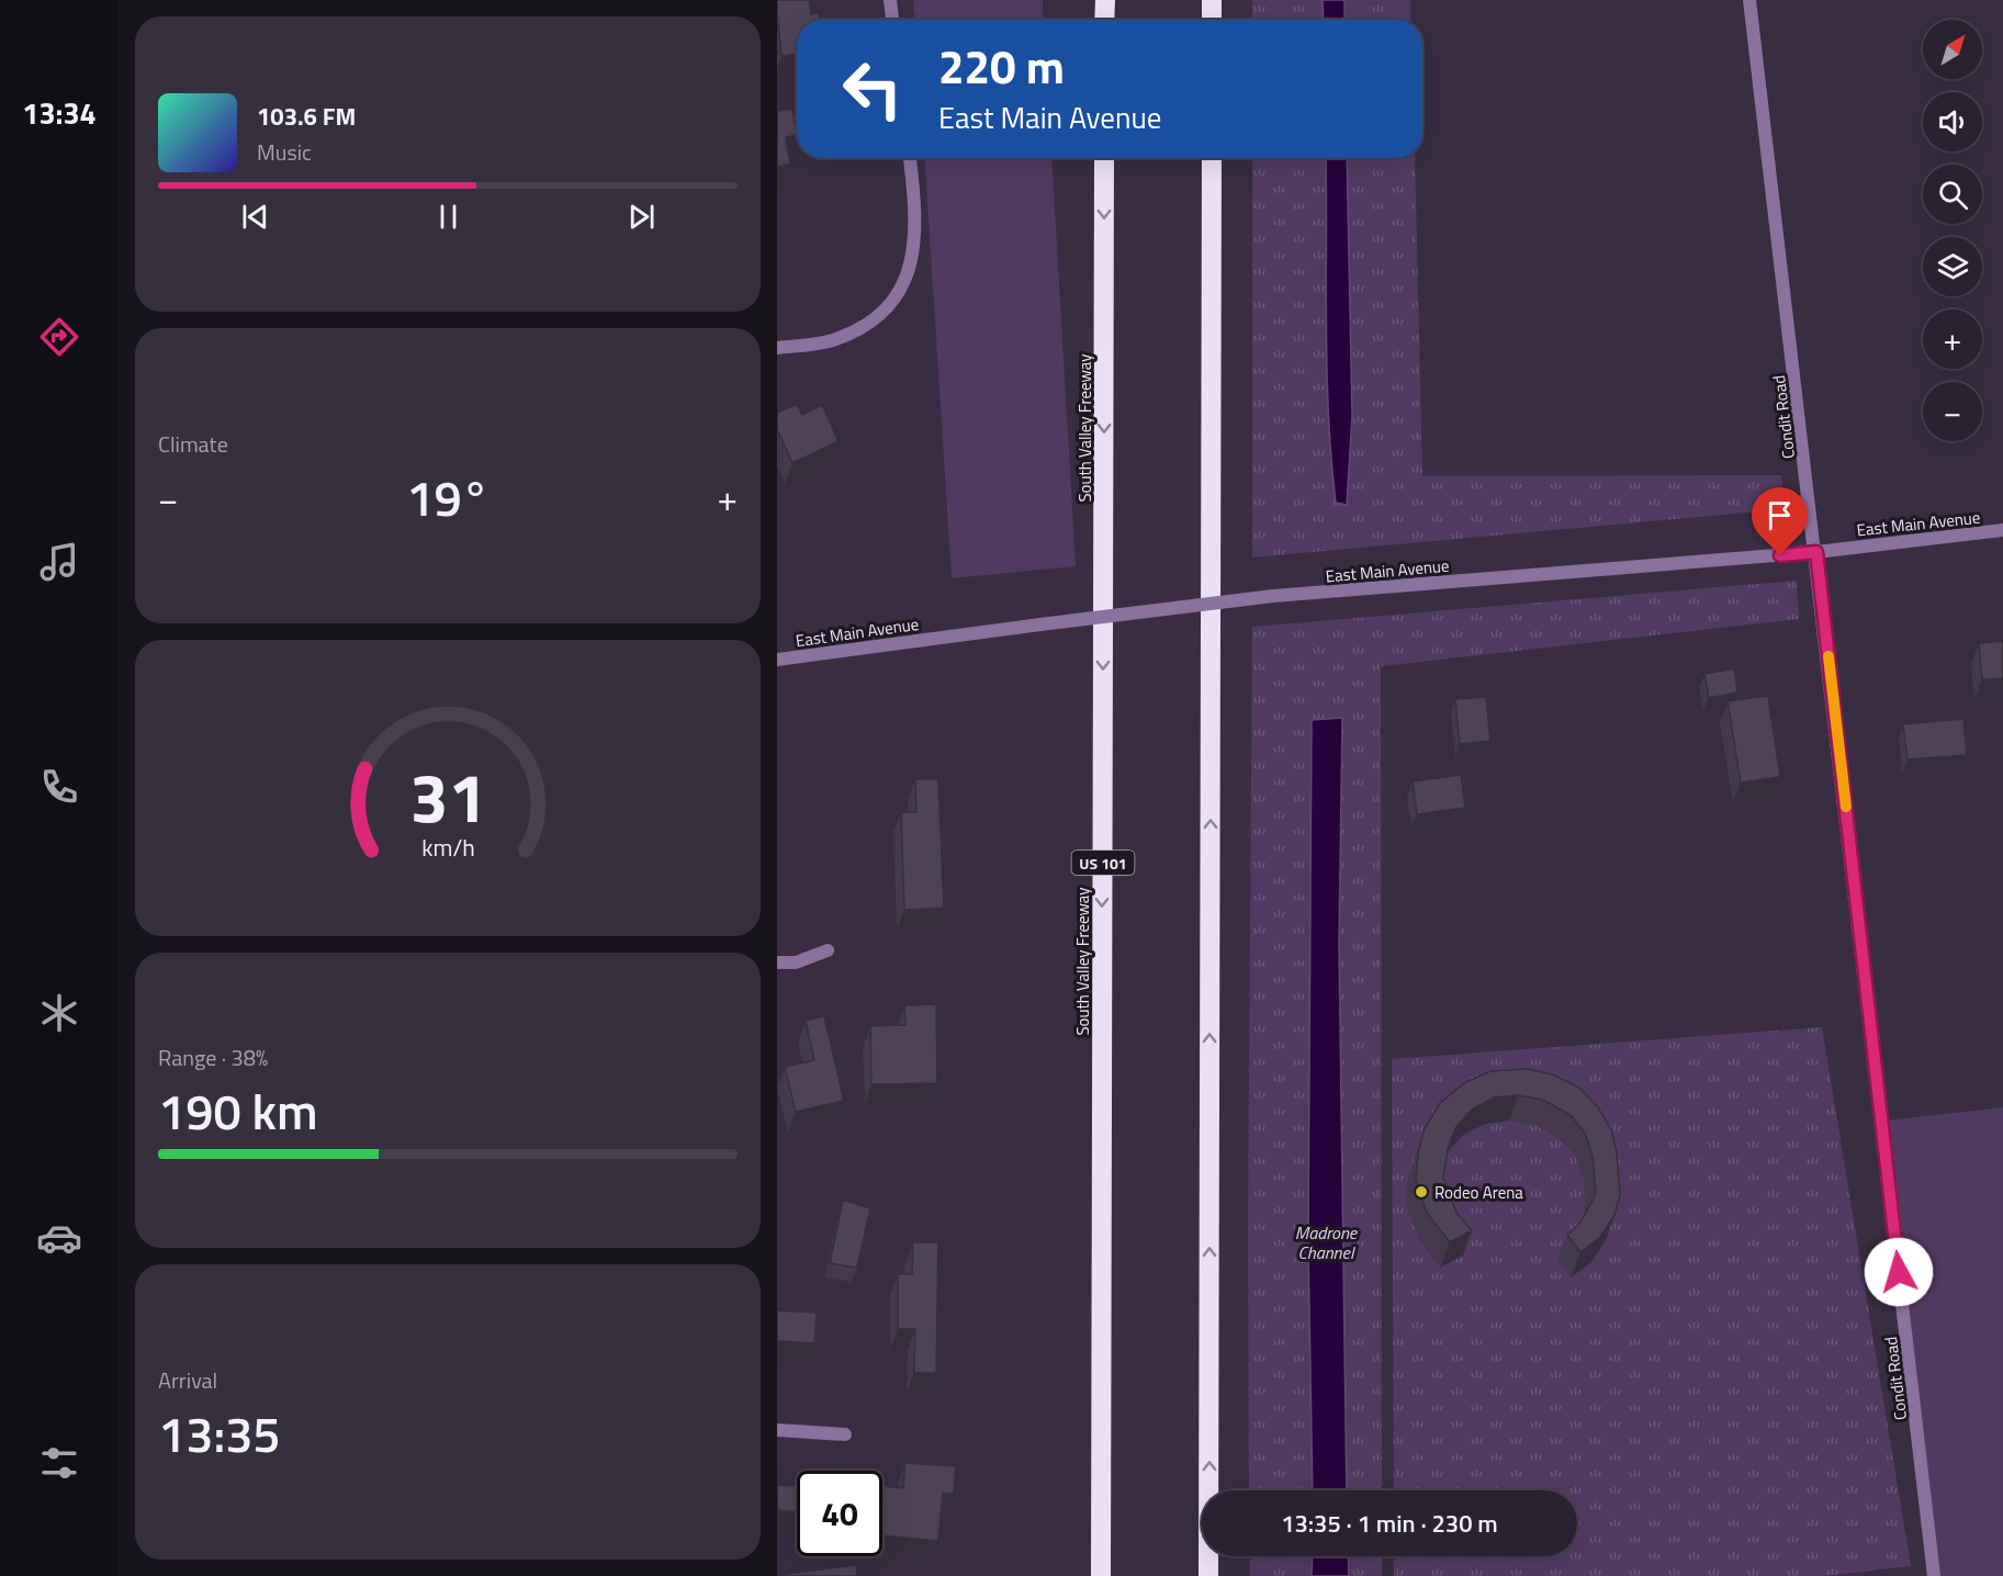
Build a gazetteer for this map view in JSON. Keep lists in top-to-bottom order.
{
  "streets": {
    "highway": ["South Valley Freeway", "US 101"],
    "street": ["Condit Road", "East Main Avenue"]
  },
  "crossings": [
    ["Condit Road", "East Main Avenue"]
  ],
  "water": ["Madrone Channel"],
  "places": ["Rodeo Arena"],
  "north": "top right",
  "page": {
    "tabs": "13:34",
    "map_buttons": ["+", "−"],
    "turn": ["220 m", "East Main Avenue"],
    "song": ["103.6 FM", "Music"],
    "tile": [
      "Climate",
      ["Range · 38%", "190 km"],
      ["Arrival", "13:35"]
    ],
    "heat": ["−", "19°", "+"],
    "limit": "40",
    "trip": "13:35 · 1 min · 230 m",
    "gauge": ["31", "km/h"]
  }
}
